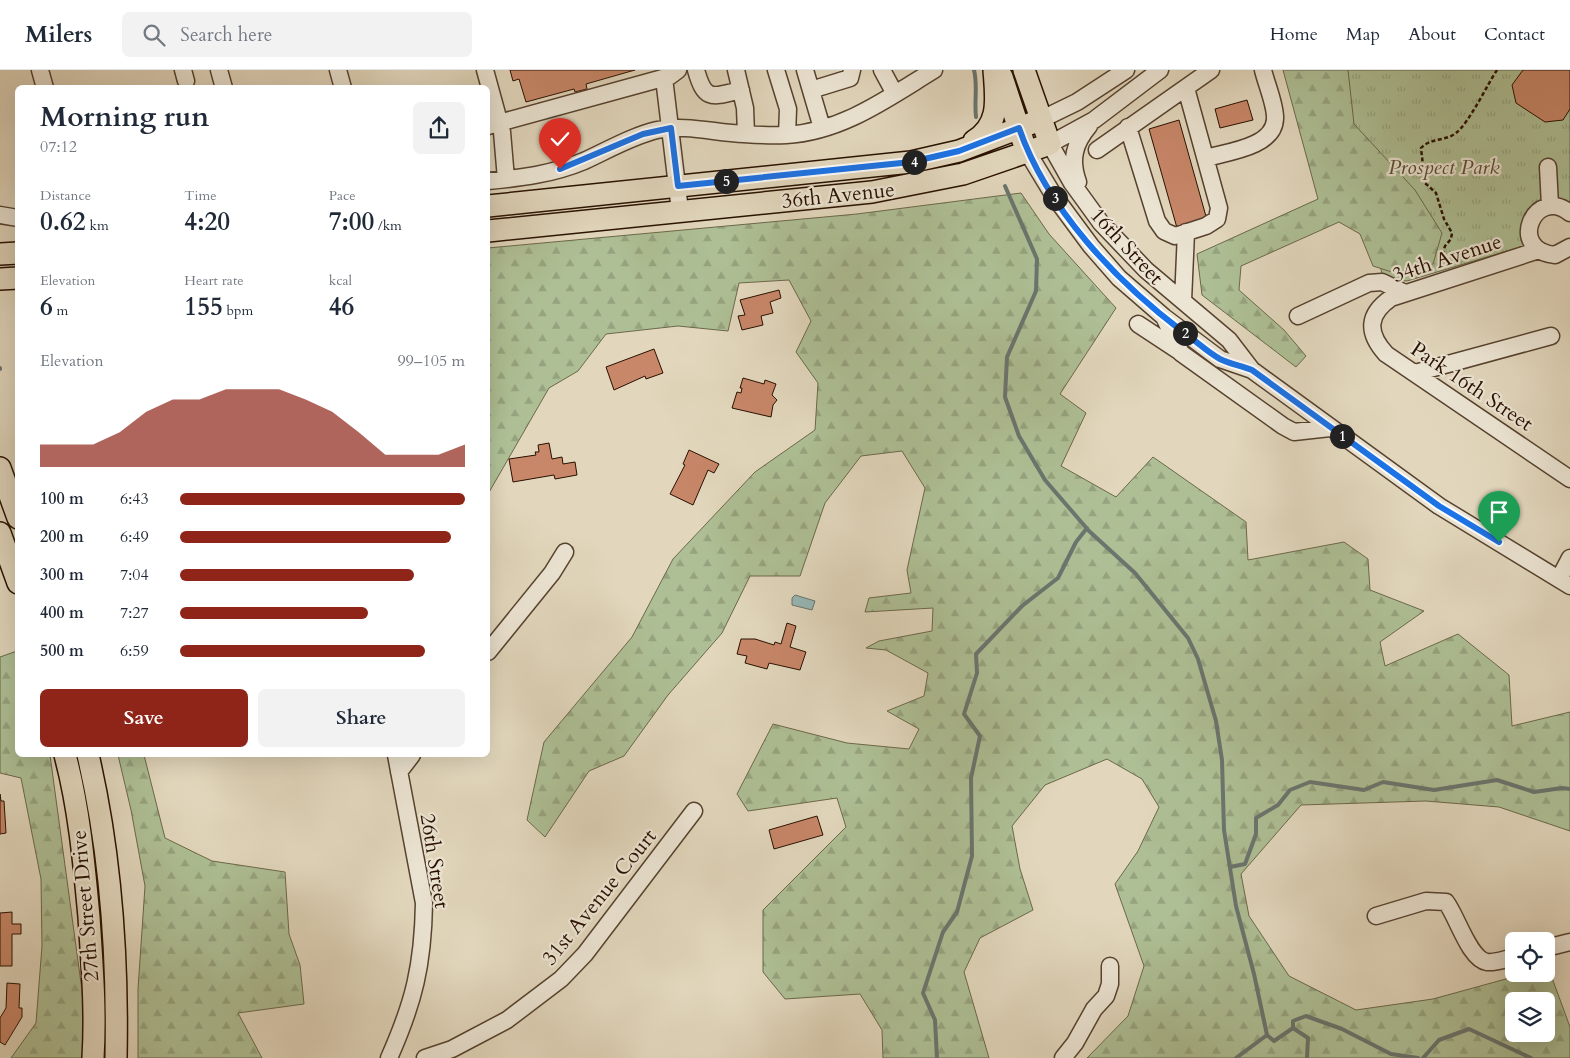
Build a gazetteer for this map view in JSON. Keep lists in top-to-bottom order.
{
  "streets": {
    "main road": ["36th Avenue", "16th Street", "27th Street Drive"],
    "street": [
      "34th Avenue",
      "Park 16th Street",
      "26th Street",
      "31st Avenue Court"
    ]
  },
  "crossings": [
    ["36th Avenue", "16th Street"],
    ["34th Avenue", "Park 16th Street"]
  ],
  "parks": ["Prospect Park"],
  "page": {
    "header": "Milers",
    "search": "Search here",
    "nav": [
      "Home",
      "Map",
      "About",
      "Contact"
    ],
    "heading": ["Morning run", "07:12"],
    "pins": [
      "4",
      "5",
      "3",
      "2",
      "1"
    ],
    "stats": [
      ["Distance", "0.62 km"],
      ["Time", "4:20"],
      ["Pace", "7:00 /km"],
      ["Elevation", "6 m"],
      ["Heart rate", "155 bpm"],
      ["kcal", "46"]
    ],
    "chart": ["Elevation", "99–105 m"],
    "list": [
      {
        "name": "100 m",
        "note": "6:43"
      },
      {
        "name": "200 m",
        "note": "6:49"
      },
      {
        "name": "300 m",
        "note": "7:04"
      },
      {
        "name": "400 m",
        "note": "7:27"
      },
      {
        "name": "500 m",
        "note": "6:59"
      }
    ],
    "buttons": ["Save", "Share"]
  }
}
